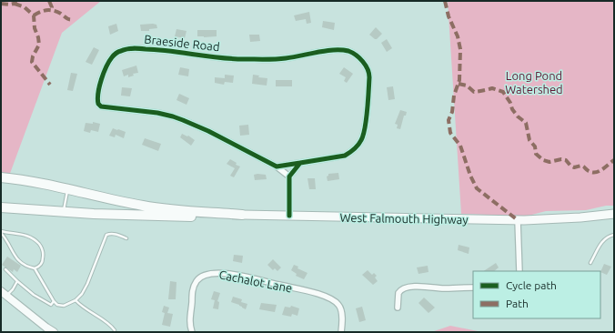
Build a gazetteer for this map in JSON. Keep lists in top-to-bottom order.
{
  "streets": {
    "highway": ["West Falmouth Highway"],
    "street": ["Braeside Road", "Cachalot Lane"]
  },
  "parks": ["Long Pond Watershed"],
  "legend": ["Cycle path", "Path"]
}
